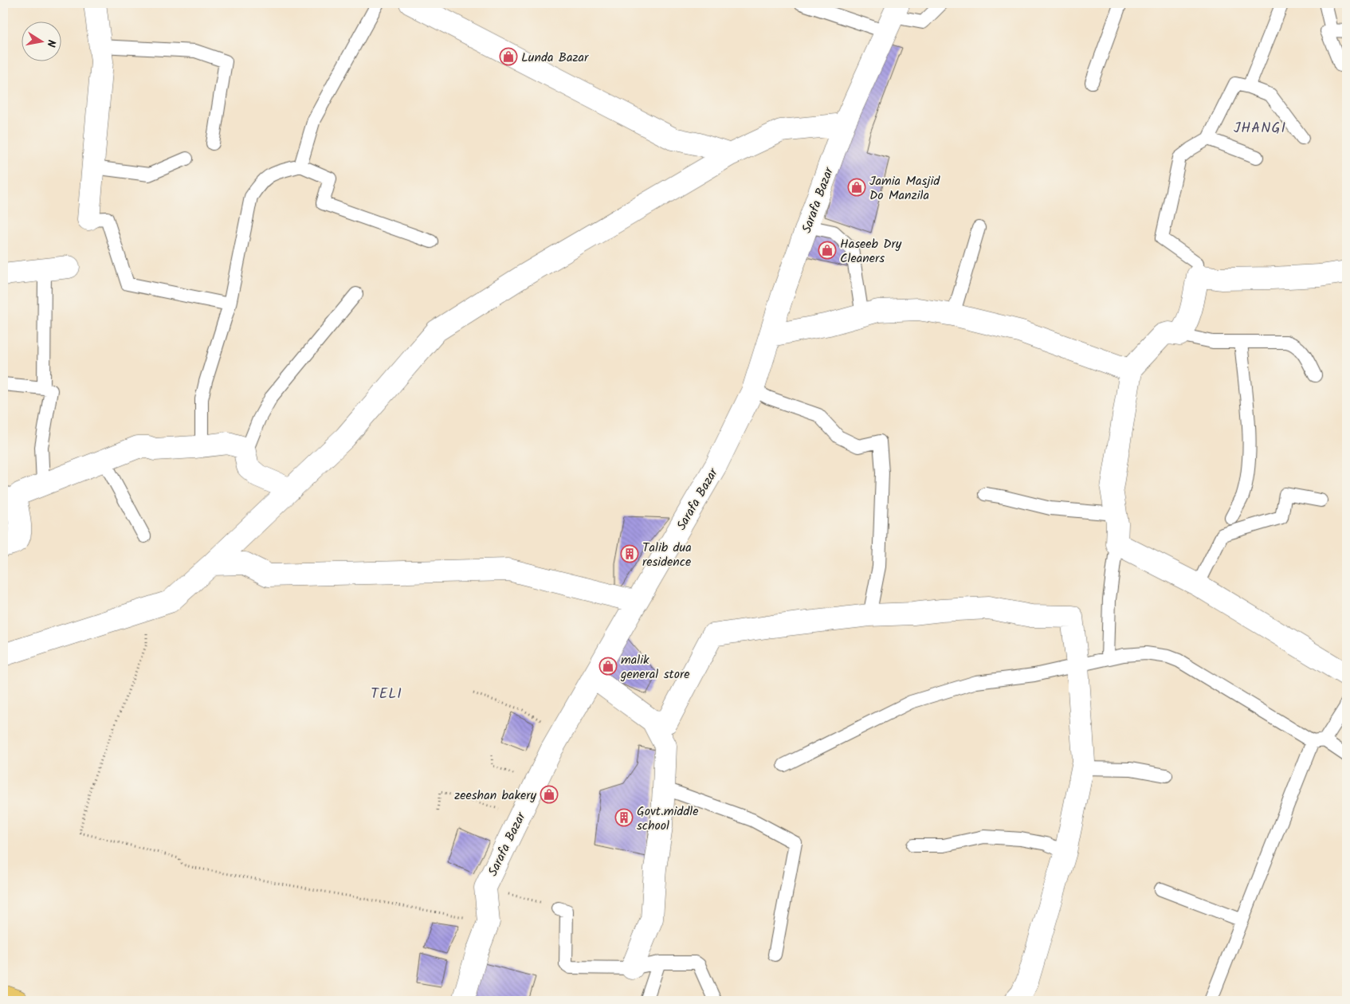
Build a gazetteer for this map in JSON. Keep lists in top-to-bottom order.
{
  "streets": {
    "street": ["Sarafa Bazar"]
  },
  "districts": ["JHANGI", "TELI"],
  "places": {
    "shop": [
      "Lunda Bazar",
      "Jamia Masjid Do Manzila",
      "Haseeb Dry Cleaners",
      "malik general store",
      "zeeshan bakery"
    ],
    "building": ["Talib dua residence", "Govt.middle school"]
  },
  "north": "right"
}
